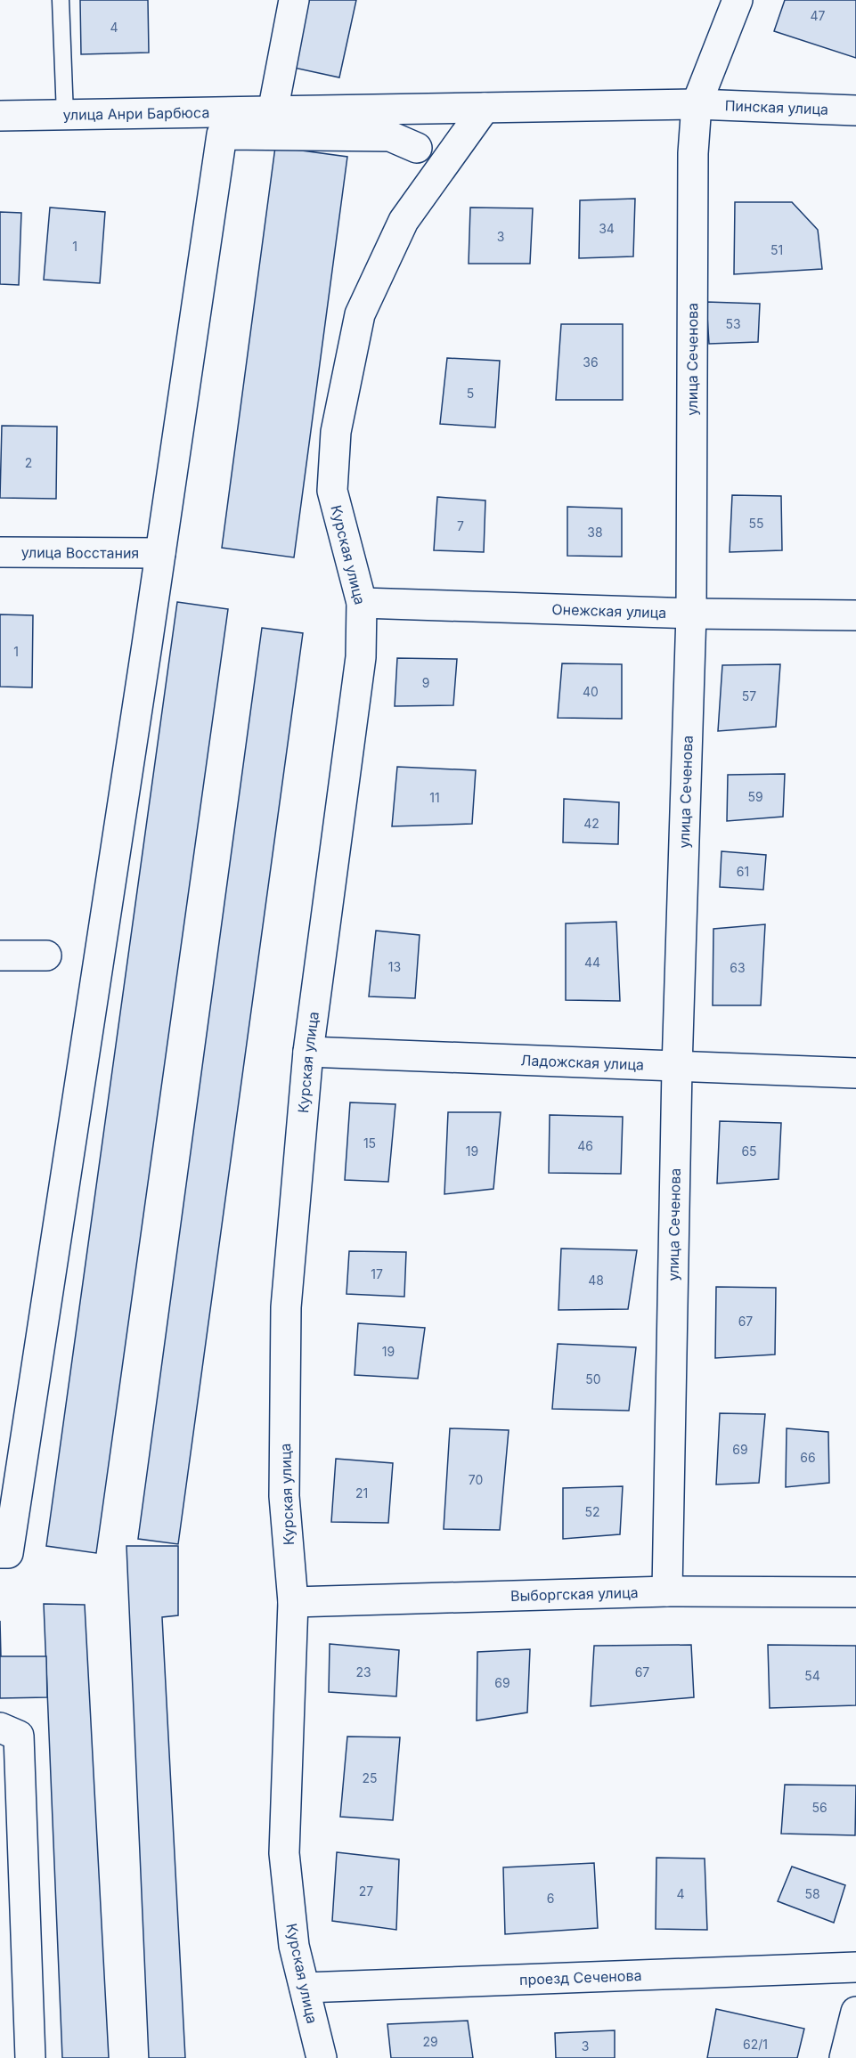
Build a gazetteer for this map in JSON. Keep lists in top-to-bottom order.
{
  "streets": {
    "street": [
      "Пинская улица",
      "улица Анри Барбюса",
      "улица Сеченова",
      "улица Восстания",
      "Курская улица",
      "Онежская улица",
      "Ладожская улица",
      "Выборгская улица",
      "проезд Сеченова"
    ]
  },
  "crossings": [
    ["Пинская улица", "улица Анри Барбюса"],
    ["Пинская улица", "улица Сеченова"],
    ["Пинская улица", "Курская улица"],
    ["улица Анри Барбюса", "Курская улица"],
    ["улица Сеченова", "Онежская улица"],
    ["улица Сеченова", "Ладожская улица"],
    ["улица Сеченова", "Выборгская улица"],
    ["Курская улица", "Онежская улица"],
    ["Курская улица", "Ладожская улица"],
    ["Курская улица", "Выборгская улица"],
    ["Курская улица", "проезд Сеченова"]
  ],
  "house_numbers": [
    "47",
    "4",
    "34",
    "3",
    "1",
    "51",
    "53",
    "36",
    "5",
    "2",
    "55",
    "7",
    "38",
    "1",
    "9",
    "40",
    "57",
    "59",
    "11",
    "42",
    "61",
    "44",
    "13",
    "63",
    "15",
    "46",
    "19",
    "65",
    "17",
    "48",
    "67",
    "19",
    "50",
    "69",
    "66",
    "70",
    "21",
    "52",
    "23",
    "67",
    "54",
    "69",
    "25",
    "56",
    "27",
    "4",
    "58",
    "6",
    "29",
    "62/1",
    "3"
  ]
}
